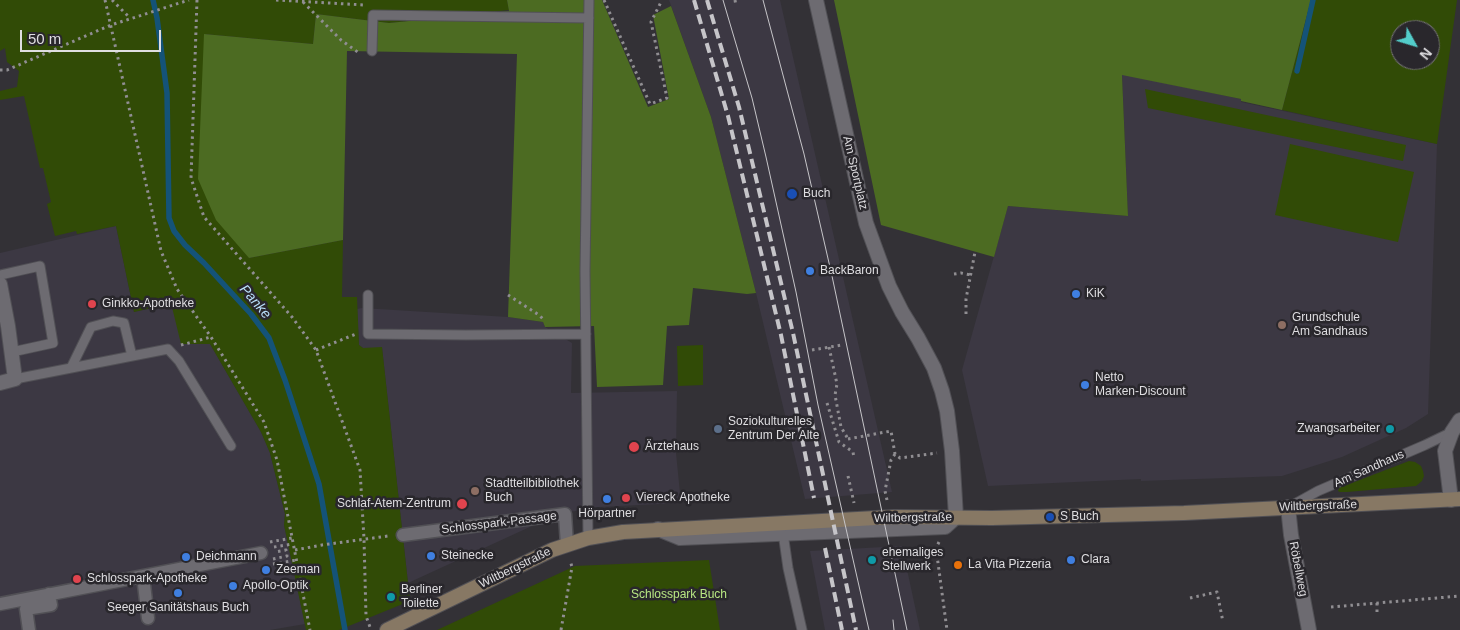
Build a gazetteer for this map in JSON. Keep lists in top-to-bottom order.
{
  "streets": {
    "main road": ["Wiltbergstraße"],
    "street": ["Am Sportplatz", "Schlosspark-Passage", "Röbellweg"],
    "lane": ["Am Sandhaus"]
  },
  "crossings": [
    ["Am Sportplatz", "Wiltbergstraße"],
    ["Am Sandhaus", "Wiltbergstraße"],
    ["Am Sandhaus", "Röbellweg"],
    ["Wiltbergstraße", "Schlosspark-Passage"],
    ["Wiltbergstraße", "Röbellweg"]
  ],
  "water": ["Panke"],
  "parks": ["Schlosspark Buch"],
  "places": [
    "Buch",
    "BackBaron",
    "KiK",
    "Ginkko-Apotheke",
    "Grundschule Am Sandhaus",
    "Netto Marken-Discount",
    "Soziokulturelles Zentrum Der Alte",
    "Zwangsarbeiter",
    "Ärztehaus",
    "Stadtteilbibliothek Buch",
    "Viereck Apotheke",
    "Hörpartner",
    "Schlaf-Atem-Zentrum",
    "S Buch",
    "Steinecke",
    "Deichmann",
    "ehemaliges Stellwerk",
    "Clara",
    "La Vita Pizzeria",
    "Zeeman",
    "Schlosspark-Apotheke",
    "Apollo-Optik",
    "Seeger Sanitätshaus Buch",
    "Berliner Toilette"
  ],
  "scale_bar": "50 m",
  "north": "bottom right"
}
